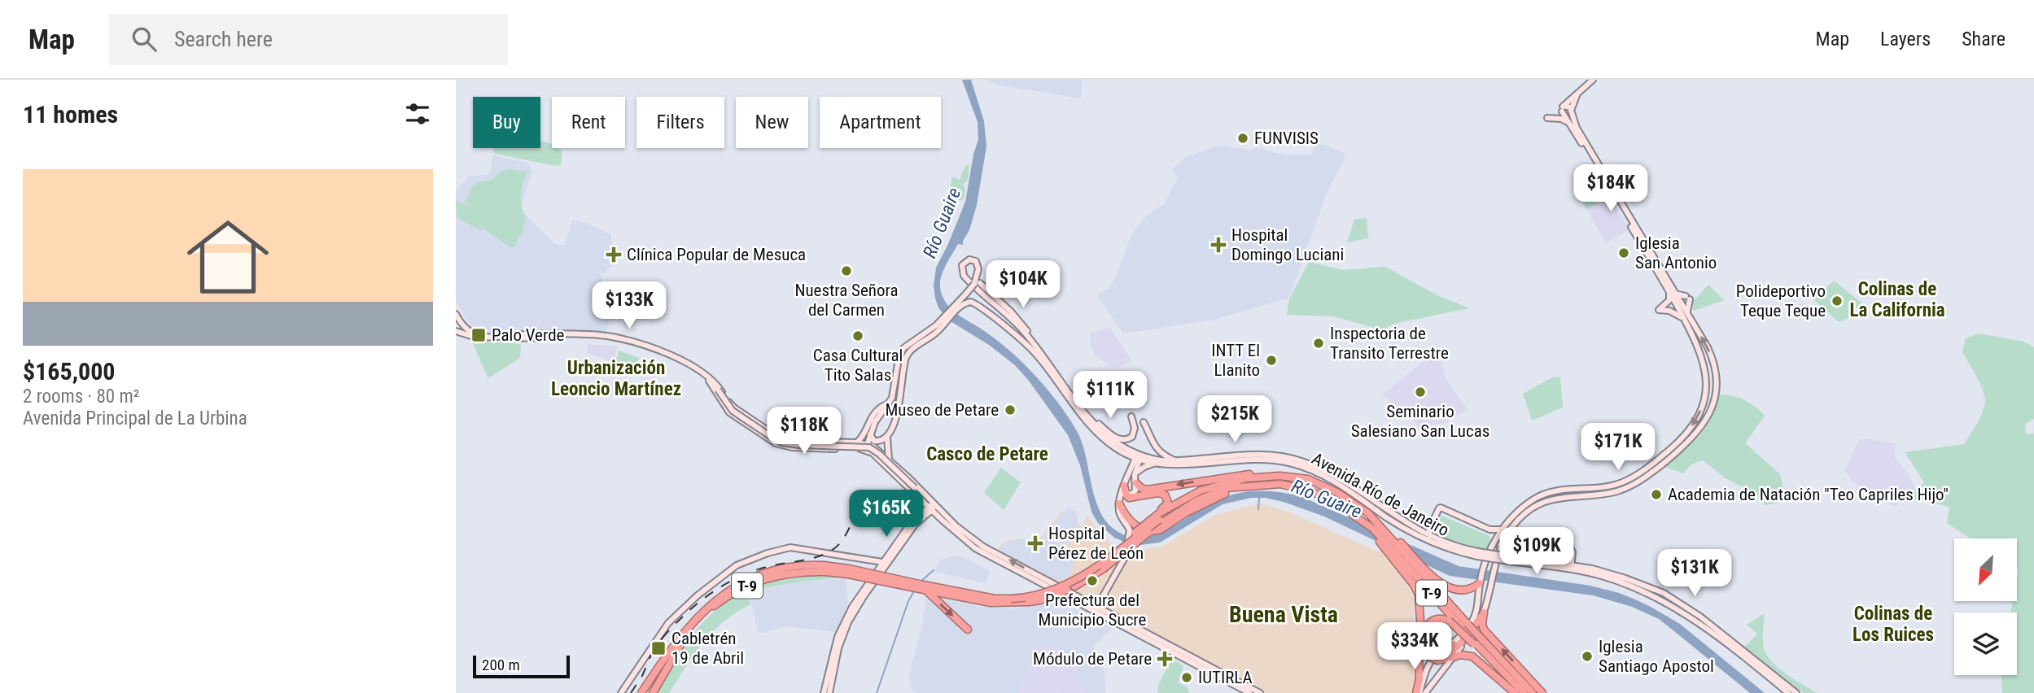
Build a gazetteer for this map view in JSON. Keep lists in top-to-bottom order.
{
  "streets": {
    "highway": ["T-9"],
    "street": ["Avenida Río de Janeiro"]
  },
  "districts": [
    "Colinas de La California",
    "Urbanización Leoncio Martínez",
    "Casco de Petare",
    "Colinas de Los Ruices",
    "Buena Vista"
  ],
  "water": ["Río Guaire"],
  "places": {
    "other": [
      "FUNVISIS",
      "Iglesia San Antonio",
      "Nuestra Señora del Carmen",
      "Polideportivo Teque Teque",
      "Casa Cultural Tito Salas",
      "Inspectoria de Transito Terrestre",
      "INTT El Llanito",
      "Seminario Salesiano San Lucas",
      "Museo de Petare",
      "Academia de Natación \"Teo Capriles Hijo\"",
      "Prefectura del Municipio Sucre",
      "Iglesia Santiago Apostol",
      "IUTIRLA"
    ],
    "health": [
      "Hospital Domingo Luciani",
      "Clínica Popular de Mesuca",
      "Hospital Pérez de León",
      "Módulo de Petare"
    ],
    "transit": ["Palo Verde", "Cabletrén 19 de Abril"]
  },
  "scale_bar": "200 m",
  "north": "bottom left",
  "page": {
    "header": "Map",
    "search": "Search here",
    "nav": ["Map", "Layers", "Share"],
    "heading": "11 homes",
    "chip": [
      "Buy",
      "Rent",
      "Filters",
      "New",
      "Apartment"
    ],
    "list": [
      {
        "name": "$165,000",
        "note": "2 rooms · 80 m² · Avenida Principal de La Urbina"
      }
    ],
    "price": [
      "$184K",
      "$104K",
      "$133K",
      "$111K",
      "$215K",
      "$118K",
      "$171K",
      "$165K",
      "$109K",
      "$131K",
      "$334K"
    ],
    "scale": "200 m"
  }
}
